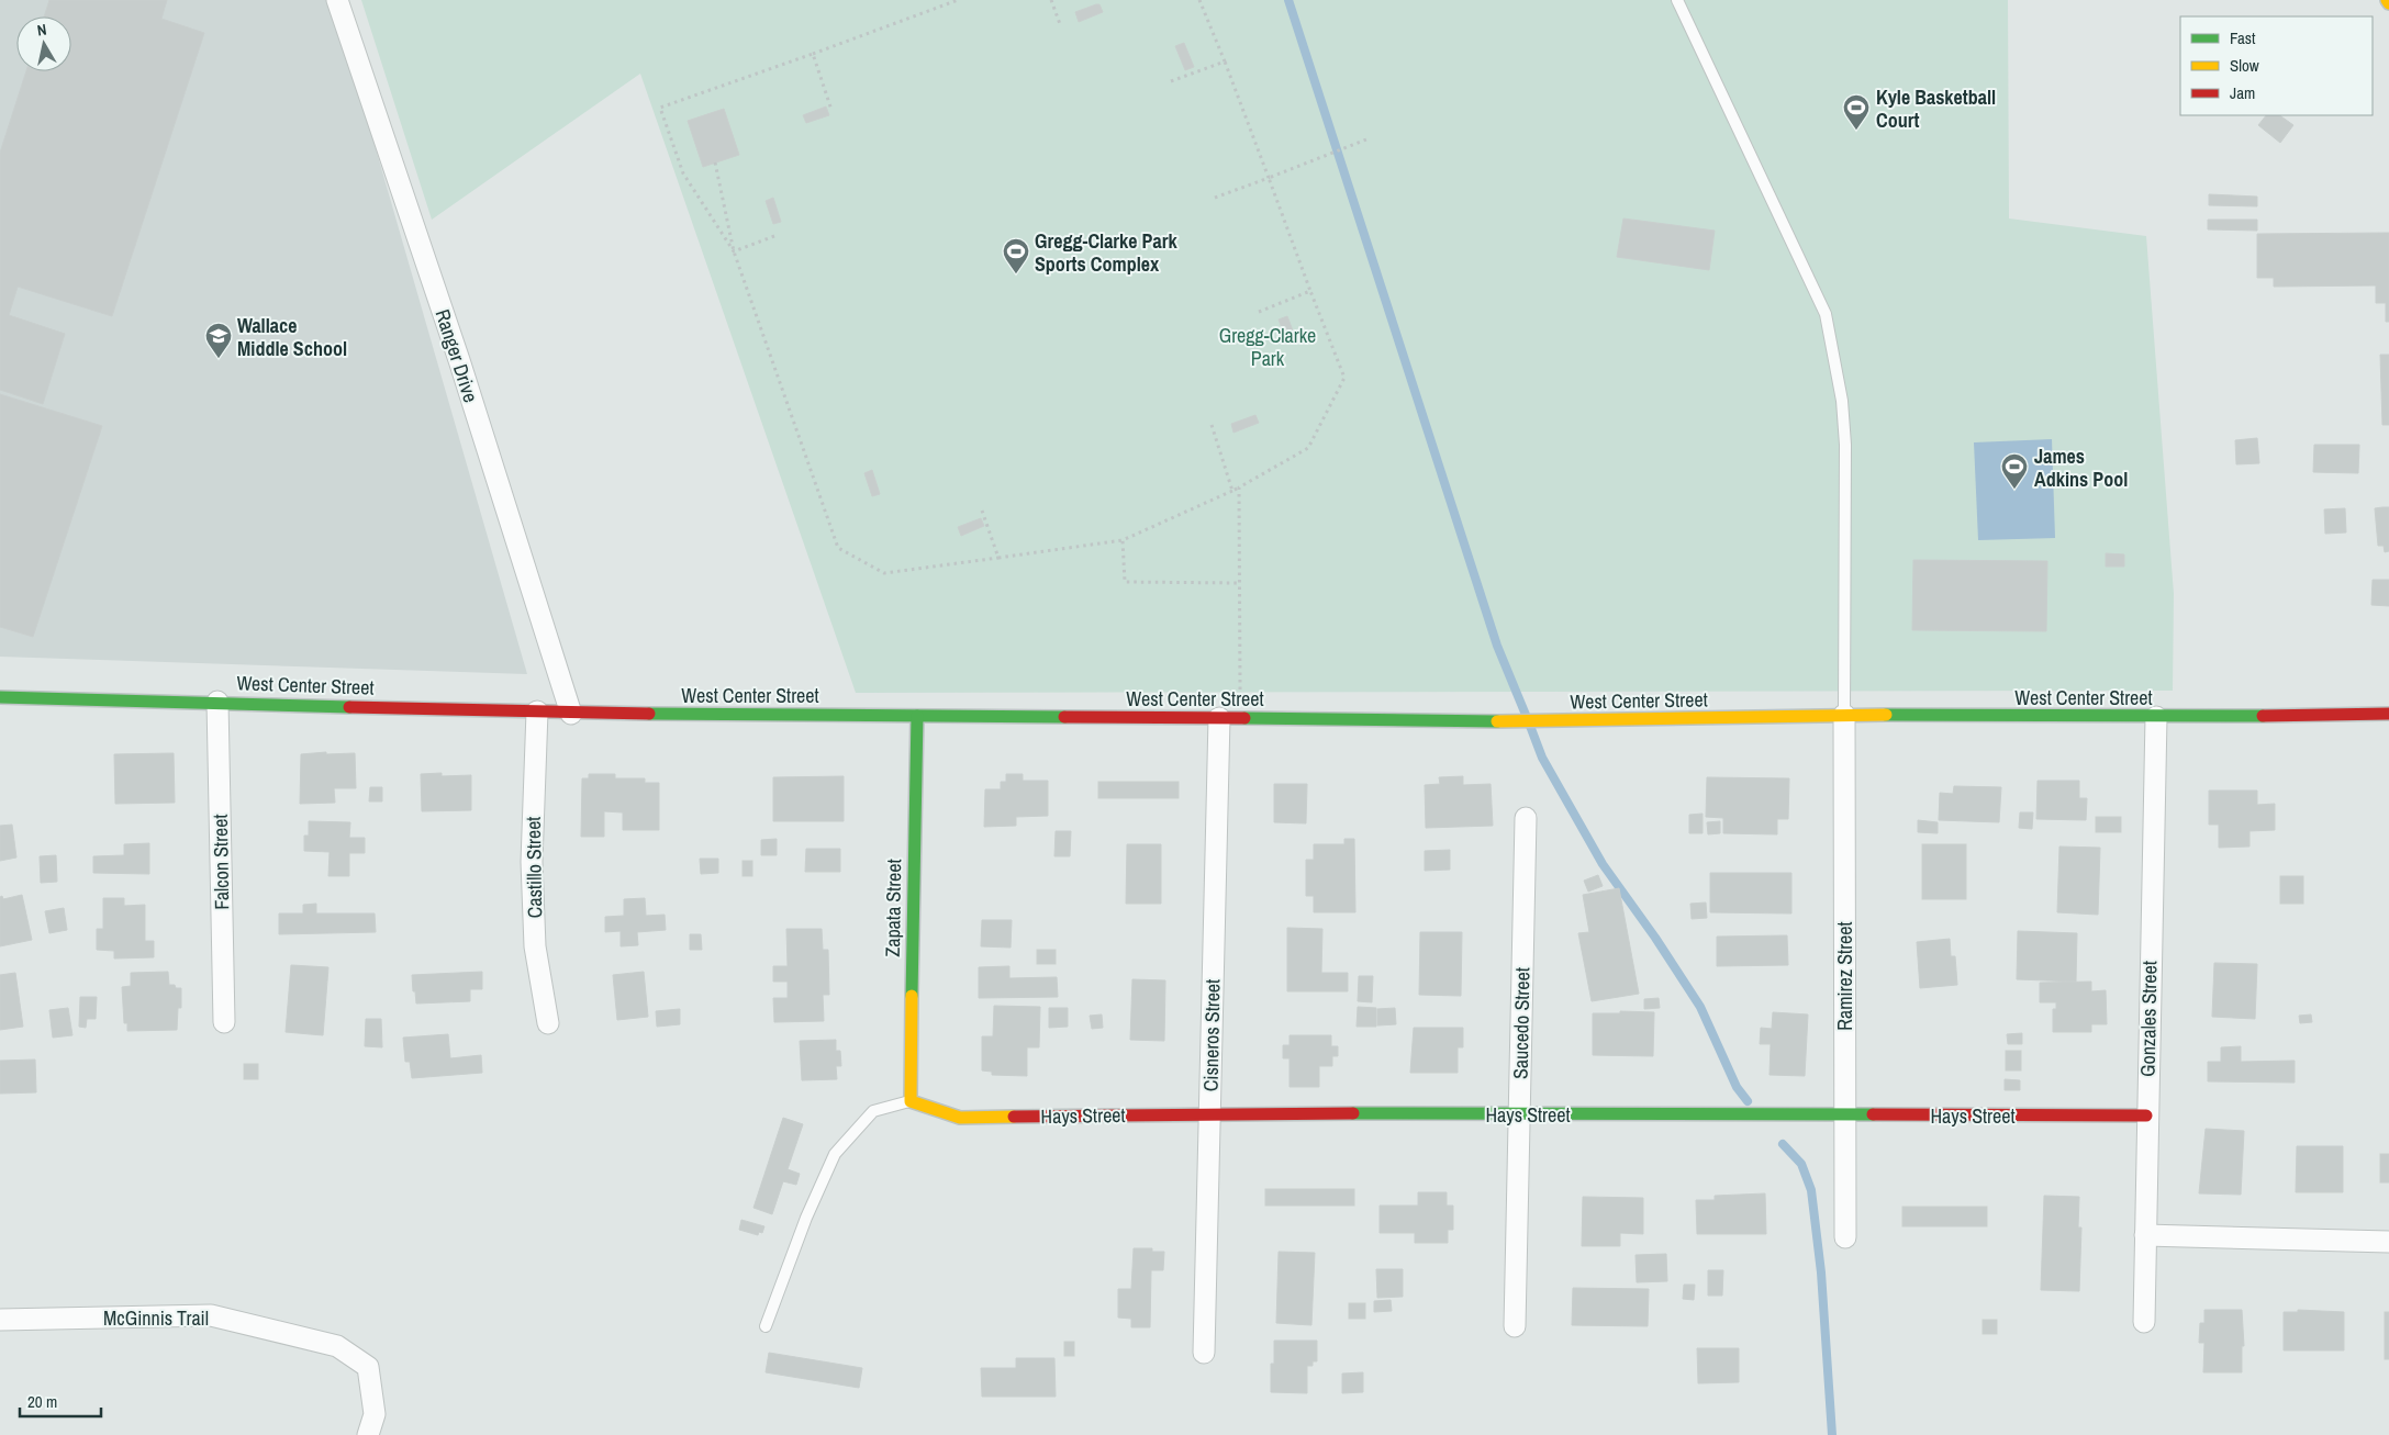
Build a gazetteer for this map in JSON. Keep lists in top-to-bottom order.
{
  "streets": {
    "street": [
      "Ranger Drive",
      "West Center Street",
      "Falcon Street",
      "Castillo Street",
      "Zapata Street",
      "Ramirez Street",
      "Gonzales Street",
      "Saucedo Street",
      "Cisneros Street",
      "Hays Street",
      "McGinnis Trail"
    ]
  },
  "crossings": [
    ["Ranger Drive", "West Center Street"],
    ["West Center Street", "Falcon Street"],
    ["West Center Street", "Castillo Street"],
    ["West Center Street", "Zapata Street"],
    ["West Center Street", "Ramirez Street"],
    ["West Center Street", "Gonzales Street"],
    ["West Center Street", "Cisneros Street"],
    ["Zapata Street", "Hays Street"],
    ["Ramirez Street", "Hays Street"],
    ["Gonzales Street", "Hays Street"],
    ["Saucedo Street", "Hays Street"],
    ["Cisneros Street", "Hays Street"]
  ],
  "parks": ["Gregg-Clarke Park"],
  "places": {
    "sports": ["Kyle Basketball Court", "Gregg-Clarke Park Sports Complex", "James Adkins Pool"],
    "school or university": ["Wallace Middle School"]
  },
  "legend": ["Fast", "Slow", "Jam"],
  "scale_bar": "20 m",
  "north": "top"
}
